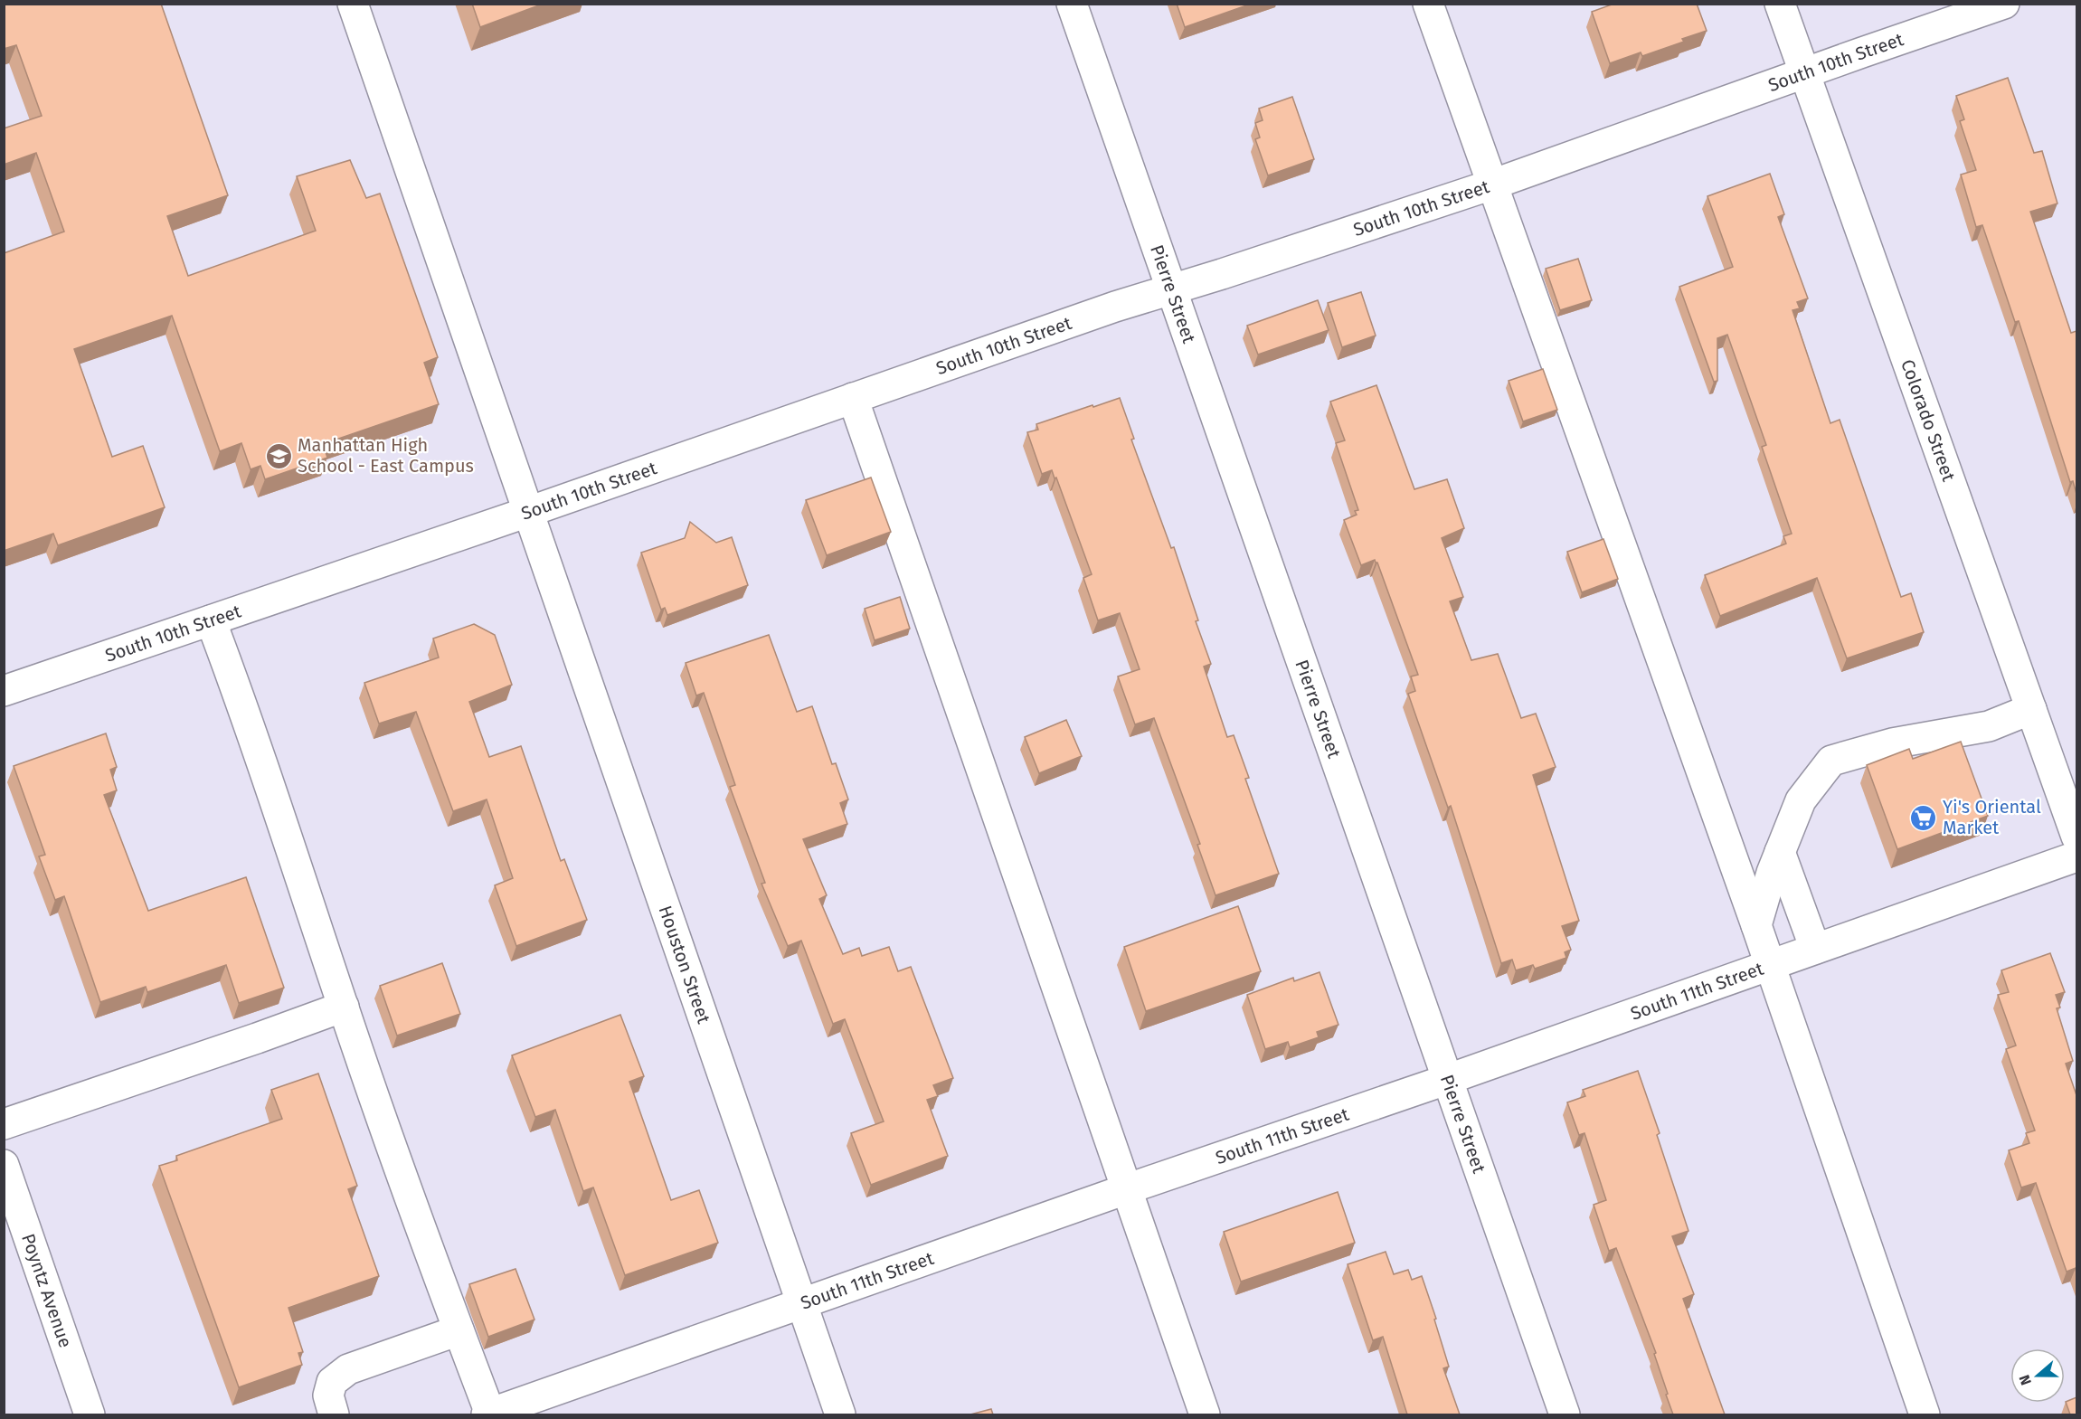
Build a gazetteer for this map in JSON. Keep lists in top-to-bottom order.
{
  "streets": {
    "street": [
      "South 10th Street",
      "Pierre Street",
      "Colorado Street",
      "Houston Street",
      "South 11th Street",
      "Poyntz Avenue"
    ]
  },
  "crossings": [
    ["South 10th Street", "Pierre Street"],
    ["South 10th Street", "Colorado Street"],
    ["South 10th Street", "Houston Street"],
    ["Pierre Street", "South 11th Street"],
    ["Houston Street", "South 11th Street"]
  ],
  "places": {
    "school or university": ["Manhattan High School - East Campus"],
    "supermarket": ["Yi's Oriental Market"]
  },
  "north": "left"
}
